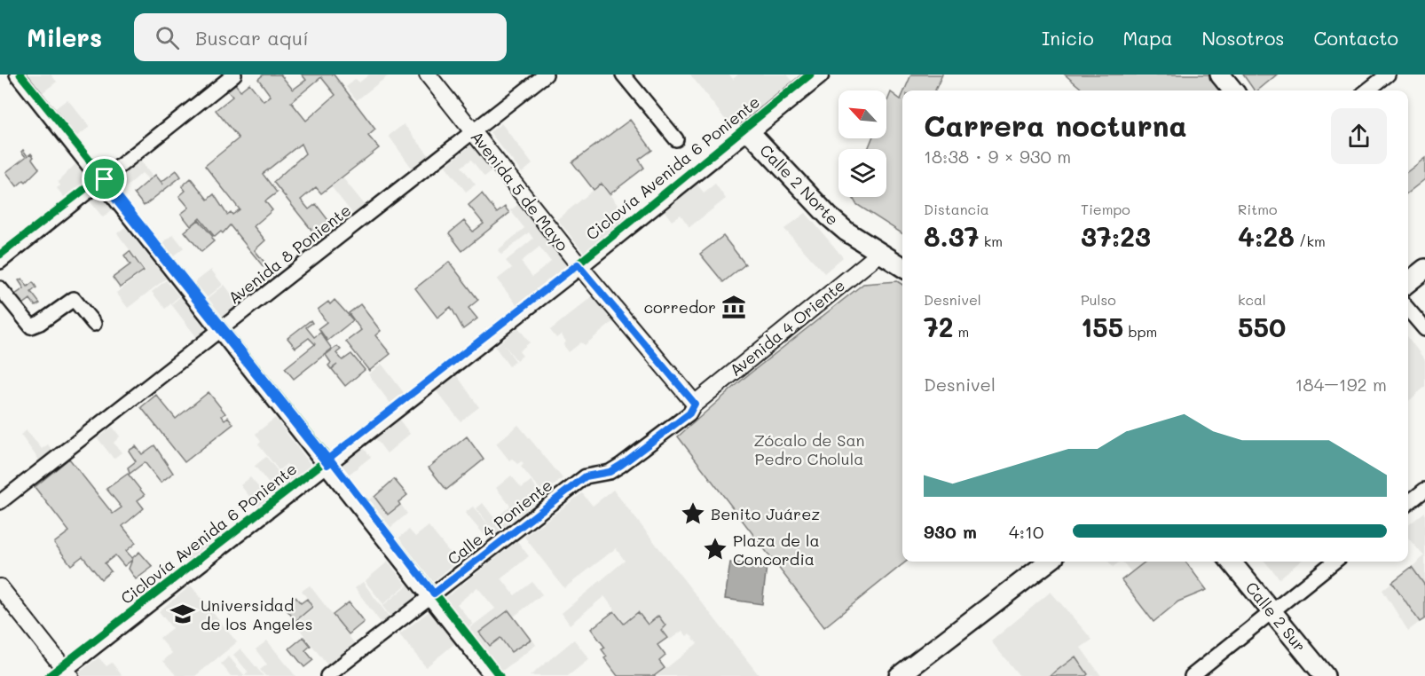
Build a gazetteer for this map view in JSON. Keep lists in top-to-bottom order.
{
  "streets": {
    "main road": ["Calle 2 Norte", "Calle 2 Sur"],
    "street": [
      "Avenida 5 de Mayo",
      "Avenida 8 Poniente",
      "Avenida 4 Oriente",
      "Calle 4 Poniente"
    ],
    "cycle path": ["Ciclovía Avenida 6 Poniente"]
  },
  "crossings": [
    ["Calle 2 Norte", "Avenida 4 Oriente"],
    ["Avenida 5 de Mayo", "Avenida 8 Poniente"],
    ["Avenida 5 de Mayo", "Avenida 4 Oriente"],
    ["Avenida 5 de Mayo", "Calle 4 Poniente"],
    ["Avenida 4 Oriente", "Calle 4 Poniente"]
  ],
  "parks": ["Zócalo de San Pedro Cholula"],
  "places": {
    "museum": ["corredor"],
    "place": ["Benito Juárez", "Plaza de la Concordia"],
    "school or university": ["Universidad de los Angeles"]
  },
  "north": "top left",
  "page": {
    "header": "Milers",
    "search": "Buscar aquí",
    "nav": [
      "Inicio",
      "Mapa",
      "Nosotros",
      "Contacto"
    ],
    "heading": ["Carrera nocturna", "18:38 · 9 × 930 m"],
    "stats": [
      ["Distancia", "8.37 km"],
      ["Tiempo", "37:23"],
      ["Ritmo", "4:28 /km"],
      ["Desnivel", "72 m"],
      ["Pulso", "155 bpm"],
      ["kcal", "550"]
    ],
    "chart": ["Desnivel", "184–192 m"],
    "list": [
      {
        "name": "930 m",
        "note": "4:10"
      }
    ]
  }
}
